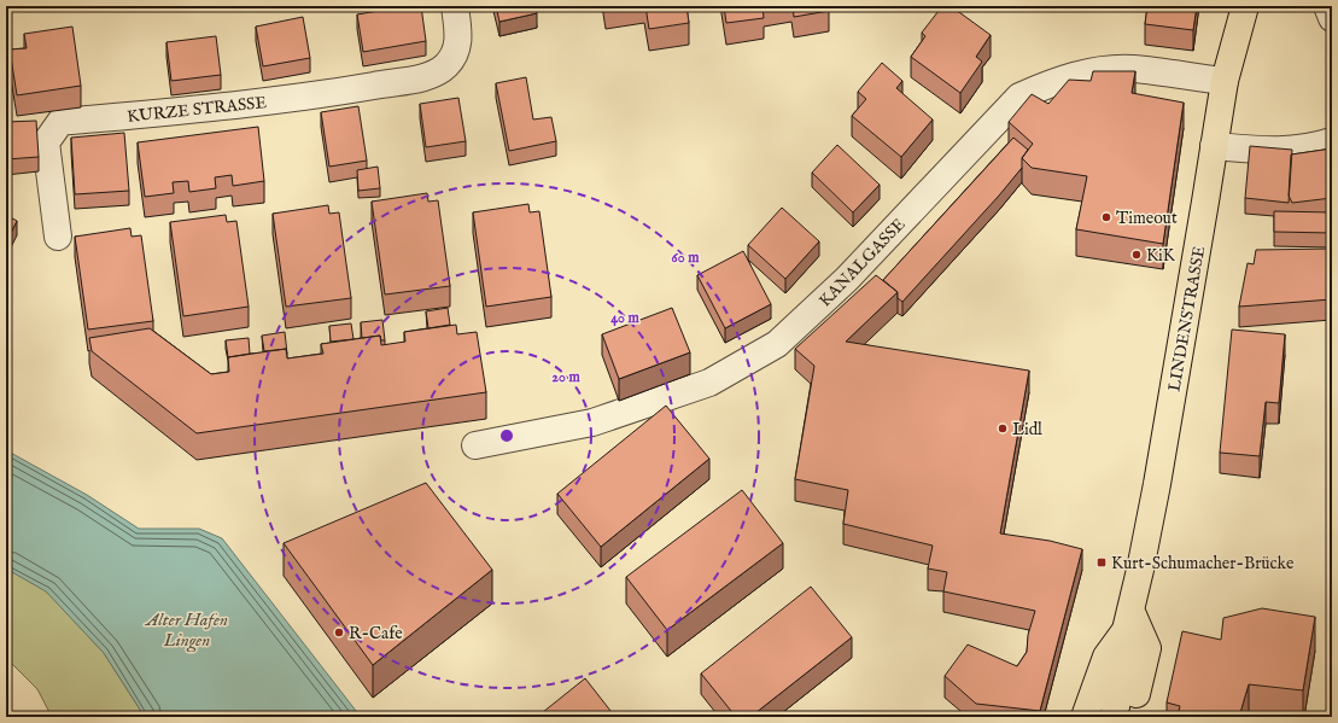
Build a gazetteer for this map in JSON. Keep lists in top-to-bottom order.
{
  "streets": {
    "main road": ["LINDENSTRASSE"],
    "street": ["KURZE STRASSE", "KANALGASSE"]
  },
  "crossings": [
    ["KANALGASSE", "LINDENSTRASSE"]
  ],
  "water": ["Alter Hafen Lingen"],
  "places": {
    "other": [
      "Timeout",
      "KiK",
      "Lidl",
      "R-Cafe"
    ],
    "transit": ["Kurt-Schumacher-Brücke"]
  },
  "rings": ["60 m", "40 m", "20 m"]
}
